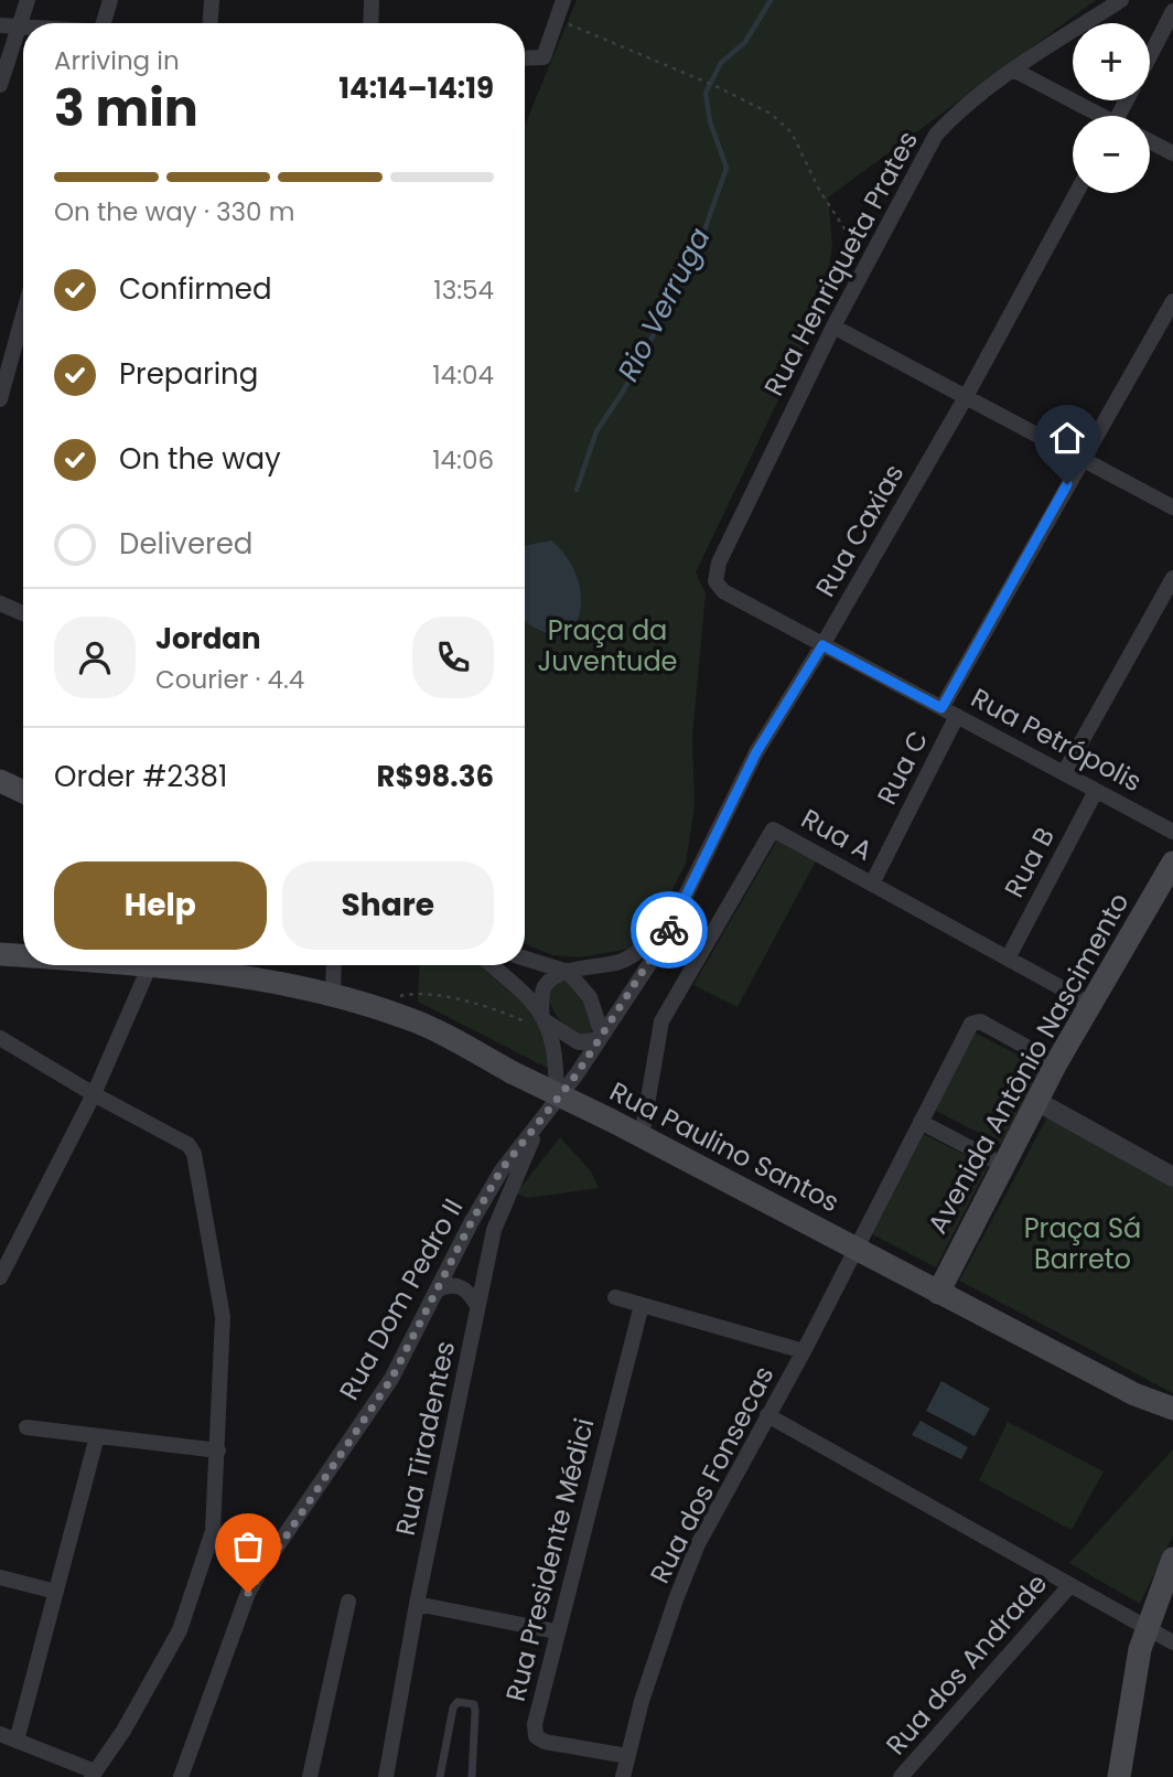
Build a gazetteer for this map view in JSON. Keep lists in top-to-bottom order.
{
  "streets": {
    "main road": ["Avenida Antônio Nascimento", "Rua Paulino Santos"],
    "street": [
      "Rua Henriqueta Prates",
      "Rua Caxias",
      "Rua Petrópolis",
      "Rua C",
      "Rua A",
      "Rua B",
      "Rua Dom Pedro II",
      "Rua Tiradentes",
      "Rua dos Fonsecas",
      "Rua Presidente Médici",
      "Rua dos Andrade"
    ]
  },
  "crossings": [
    ["Rua Henriqueta Prates", "Rua Petrópolis"],
    ["Rua Caxias", "Rua Petrópolis"],
    ["Rua Caxias", "Rua Dom Pedro II"],
    ["Rua Petrópolis", "Rua C"],
    ["Rua Petrópolis", "Rua B"],
    ["Rua C", "Rua A"],
    ["Rua A", "Rua B"],
    ["Rua A", "Avenida Antônio Nascimento"],
    ["Rua A", "Rua Paulino Santos"],
    ["Avenida Antônio Nascimento", "Rua Paulino Santos"],
    ["Rua Paulino Santos", "Rua dos Fonsecas"],
    ["Rua Dom Pedro II", "Rua Tiradentes"],
    ["Rua dos Fonsecas", "Rua Presidente Médici"]
  ],
  "water": ["Rio Verruga"],
  "parks": ["Praça da Juventude", "Praça Sá Barreto"],
  "page": {
    "map_buttons": ["+", "−"],
    "heading": ["3 min", "Arriving in", "14:14–14:19"],
    "panel": [
      "Jordan",
      "Courier · 4.4",
      "Order #2381",
      "R$98.36"
    ],
    "bar": "On the way · 330 m",
    "list": [
      ["Confirmed", "13:54"],
      ["Preparing", "14:04"],
      ["On the way", "14:06"],
      "Delivered"
    ],
    "buttons": ["Help", "Share"]
  }
}
